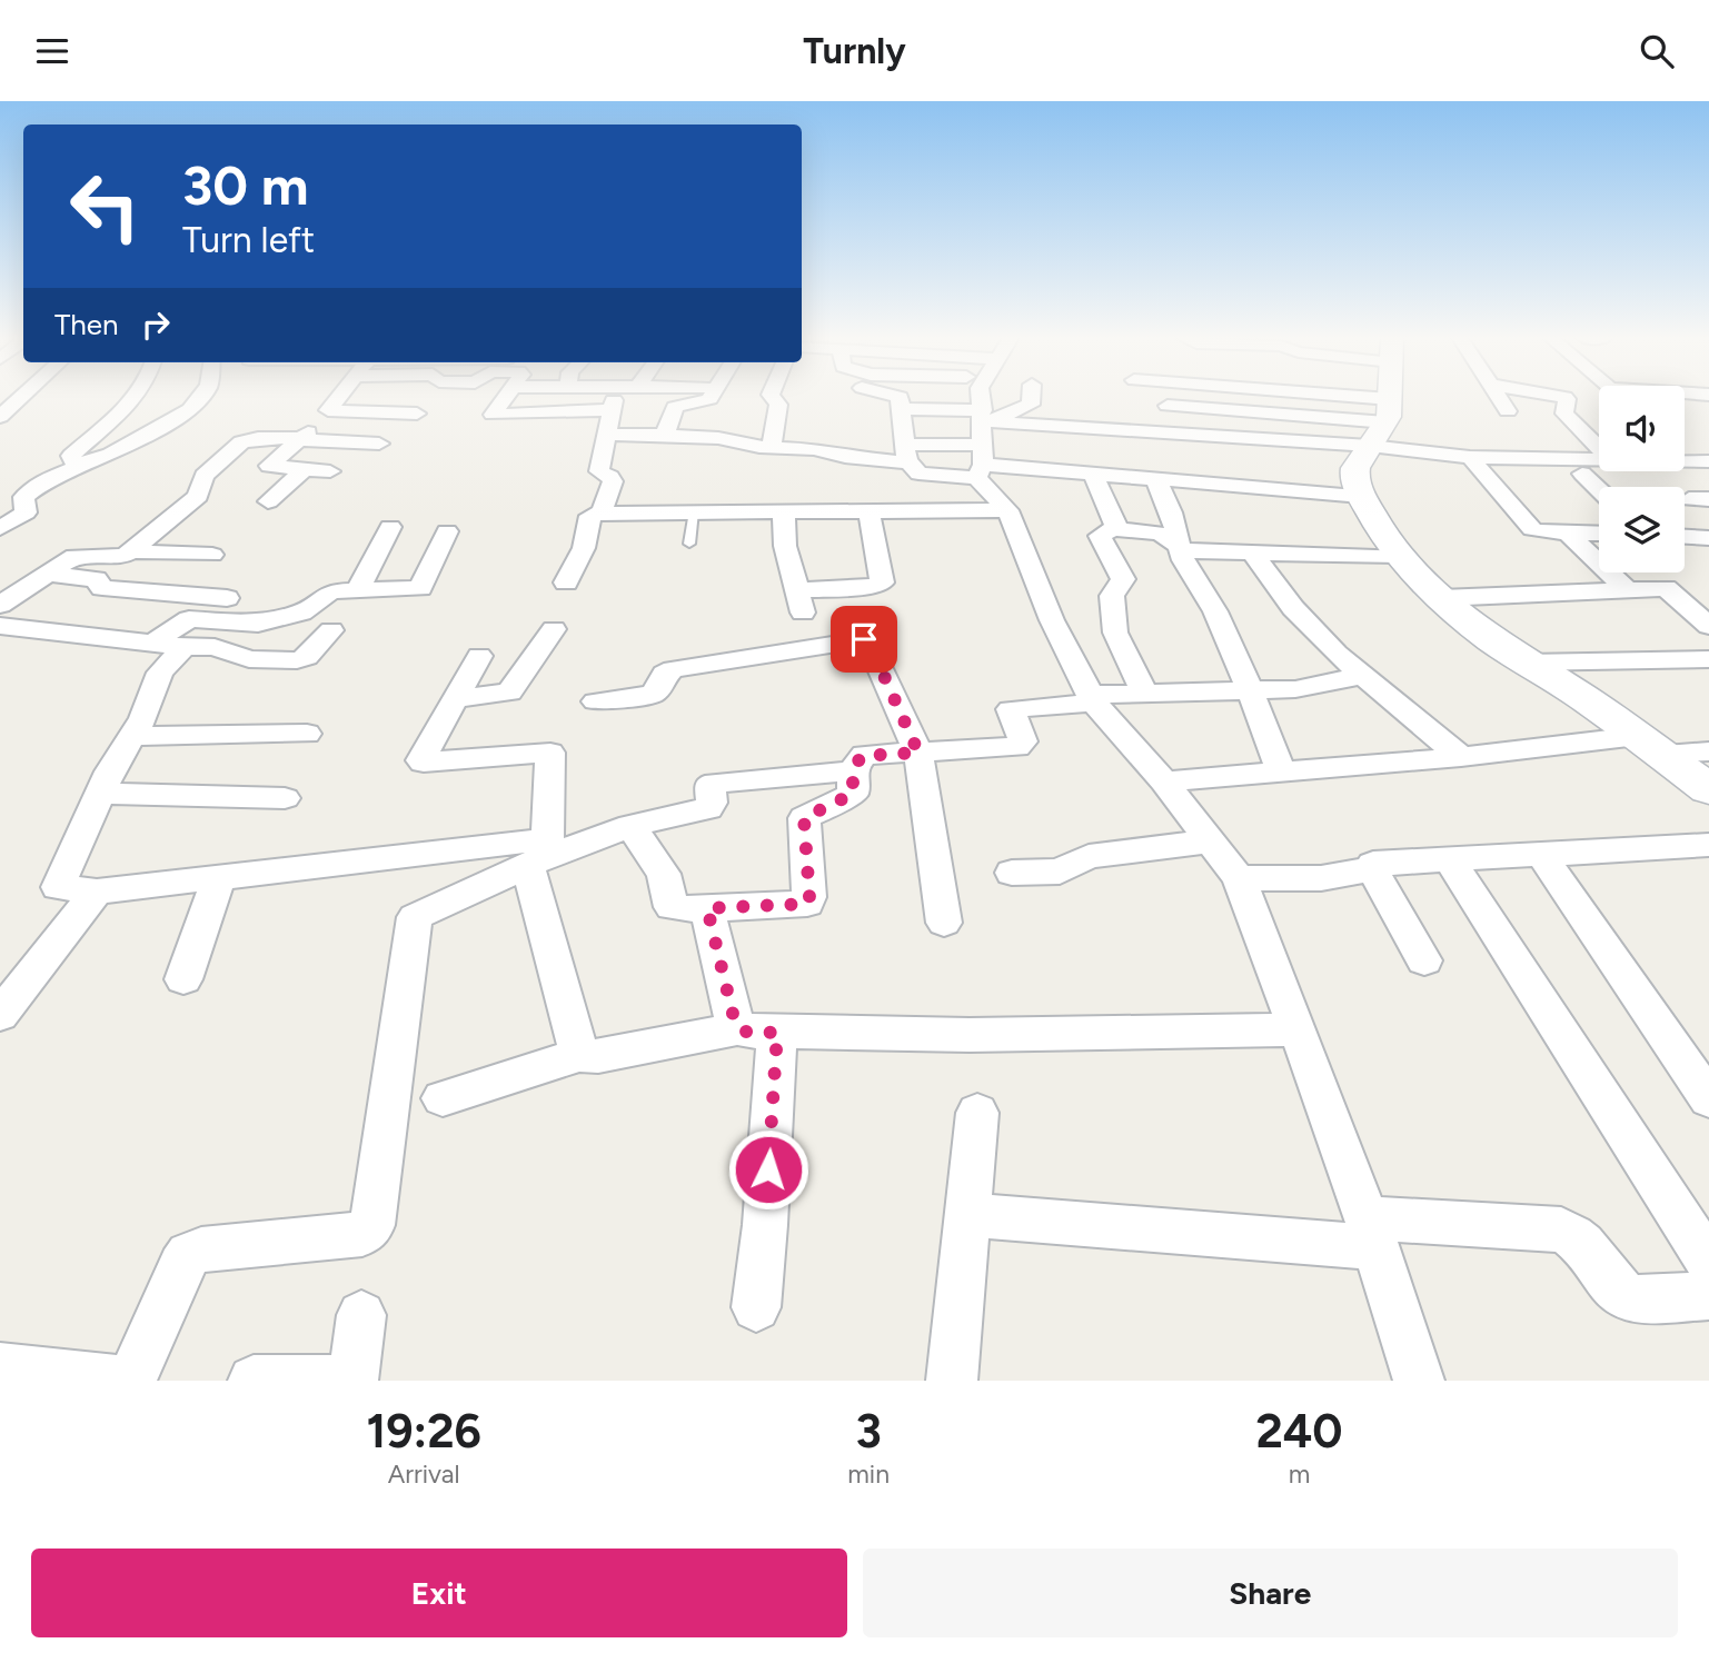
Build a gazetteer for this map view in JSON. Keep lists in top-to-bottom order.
{
  "page": {
    "header": "Turnly",
    "turn": ["30 m", "Turn left"],
    "then": "Then",
    "eta": [
      "19:26",
      "Arrival",
      "3",
      "min",
      "240",
      "m"
    ],
    "buttons": ["Exit", "Share"]
  }
}
